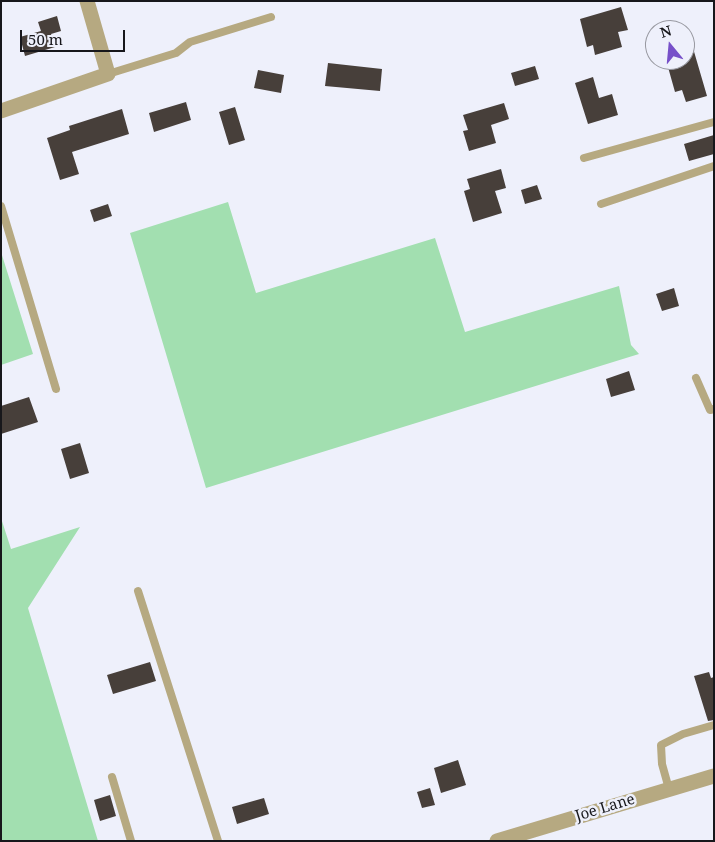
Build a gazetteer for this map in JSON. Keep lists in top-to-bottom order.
{
  "streets": {
    "street": ["Joe Lane"]
  },
  "scale_bar": "50 m",
  "north": "top"
}
